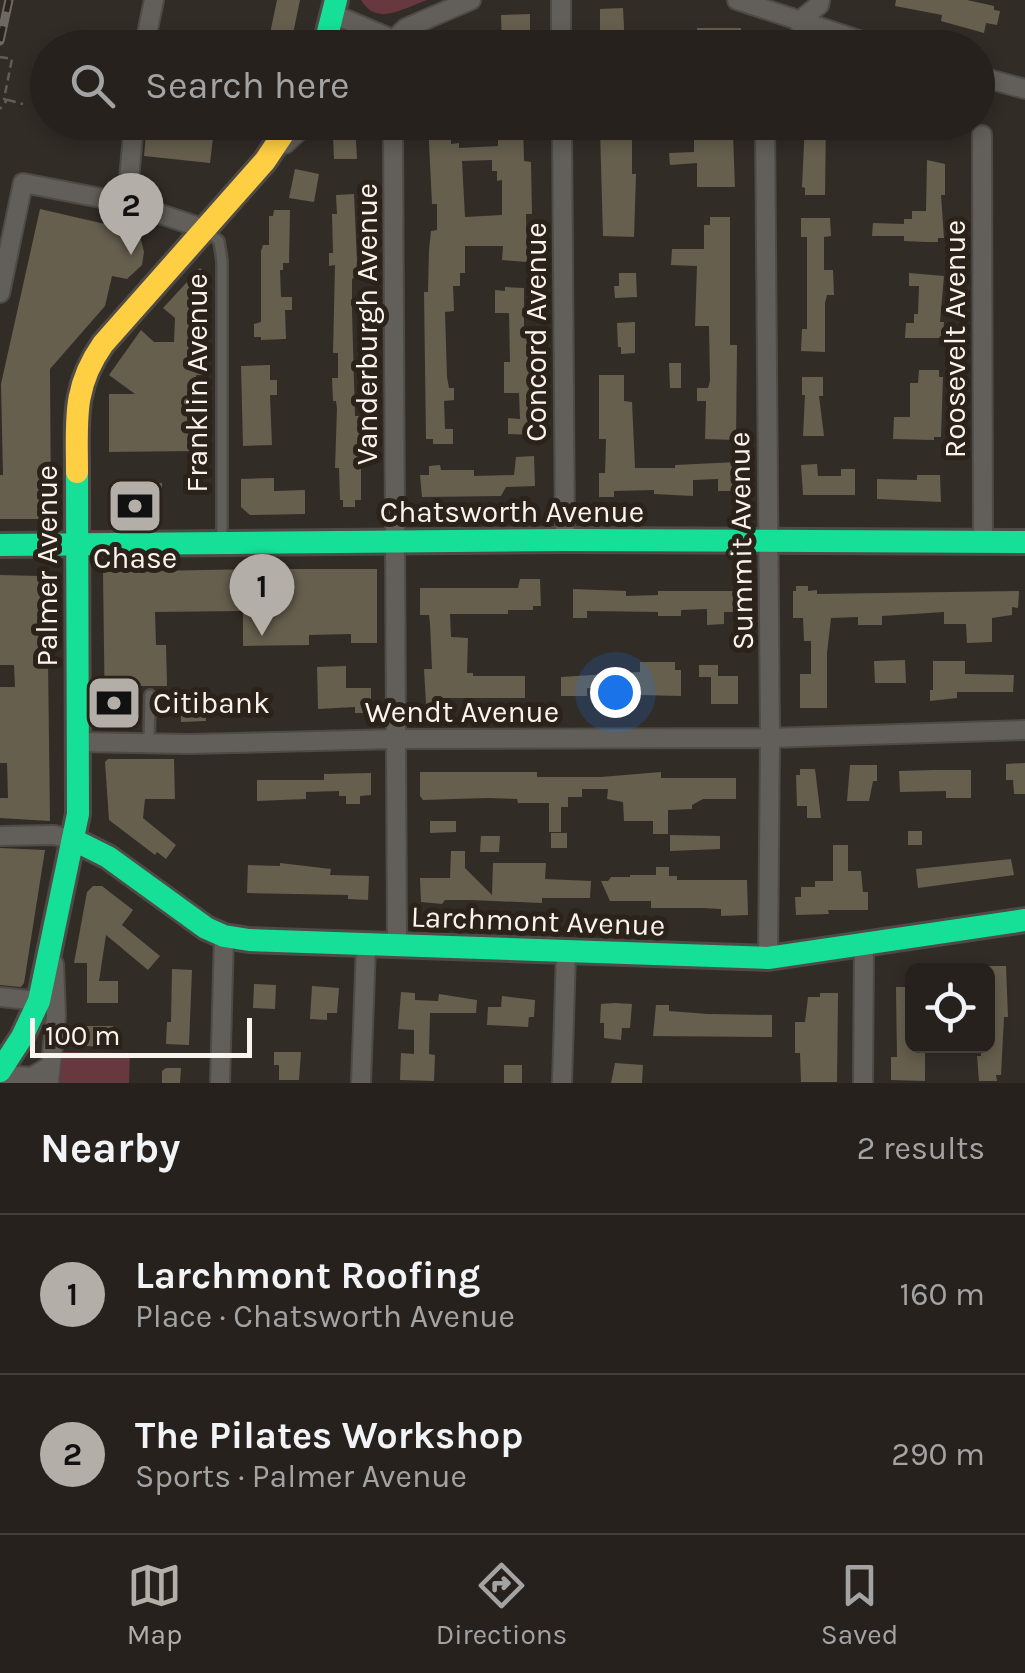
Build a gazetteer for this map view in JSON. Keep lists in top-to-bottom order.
{
  "streets": {
    "street": [
      "Vanderburgh Avenue",
      "Concord Avenue",
      "Roosevelt Avenue",
      "Chatsworth Avenue",
      "Summit Avenue",
      "Palmer Avenue",
      "Wendt Avenue",
      "Larchmont Avenue"
    ],
    "lane": ["Franklin Avenue"]
  },
  "crossings": [
    ["Vanderburgh Avenue", "Chatsworth Avenue"],
    ["Vanderburgh Avenue", "Wendt Avenue"],
    ["Vanderburgh Avenue", "Larchmont Avenue"],
    ["Concord Avenue", "Chatsworth Avenue"],
    ["Roosevelt Avenue", "Chatsworth Avenue"],
    ["Franklin Avenue", "Chatsworth Avenue"],
    ["Franklin Avenue", "Palmer Avenue"],
    ["Chatsworth Avenue", "Summit Avenue"],
    ["Chatsworth Avenue", "Palmer Avenue"],
    ["Summit Avenue", "Wendt Avenue"],
    ["Summit Avenue", "Larchmont Avenue"],
    ["Palmer Avenue", "Wendt Avenue"],
    ["Palmer Avenue", "Larchmont Avenue"]
  ],
  "places": {
    "bank": ["Chase", "Citibank"]
  },
  "scale_bar": "100 m",
  "page": {
    "search": "Search here",
    "pins": ["2", "1"],
    "scale": "100 m",
    "heading": ["Nearby", "2 results"],
    "list": [
      {
        "mark": "1",
        "name": "Larchmont Roofing",
        "note": "Place · Chatsworth Avenue",
        "value": "160 m"
      },
      {
        "mark": "2",
        "name": "The Pilates Workshop",
        "note": "Sports · Palmer Avenue",
        "value": "290 m"
      }
    ],
    "nav": ["Map", "Directions", "Saved"]
  }
}
